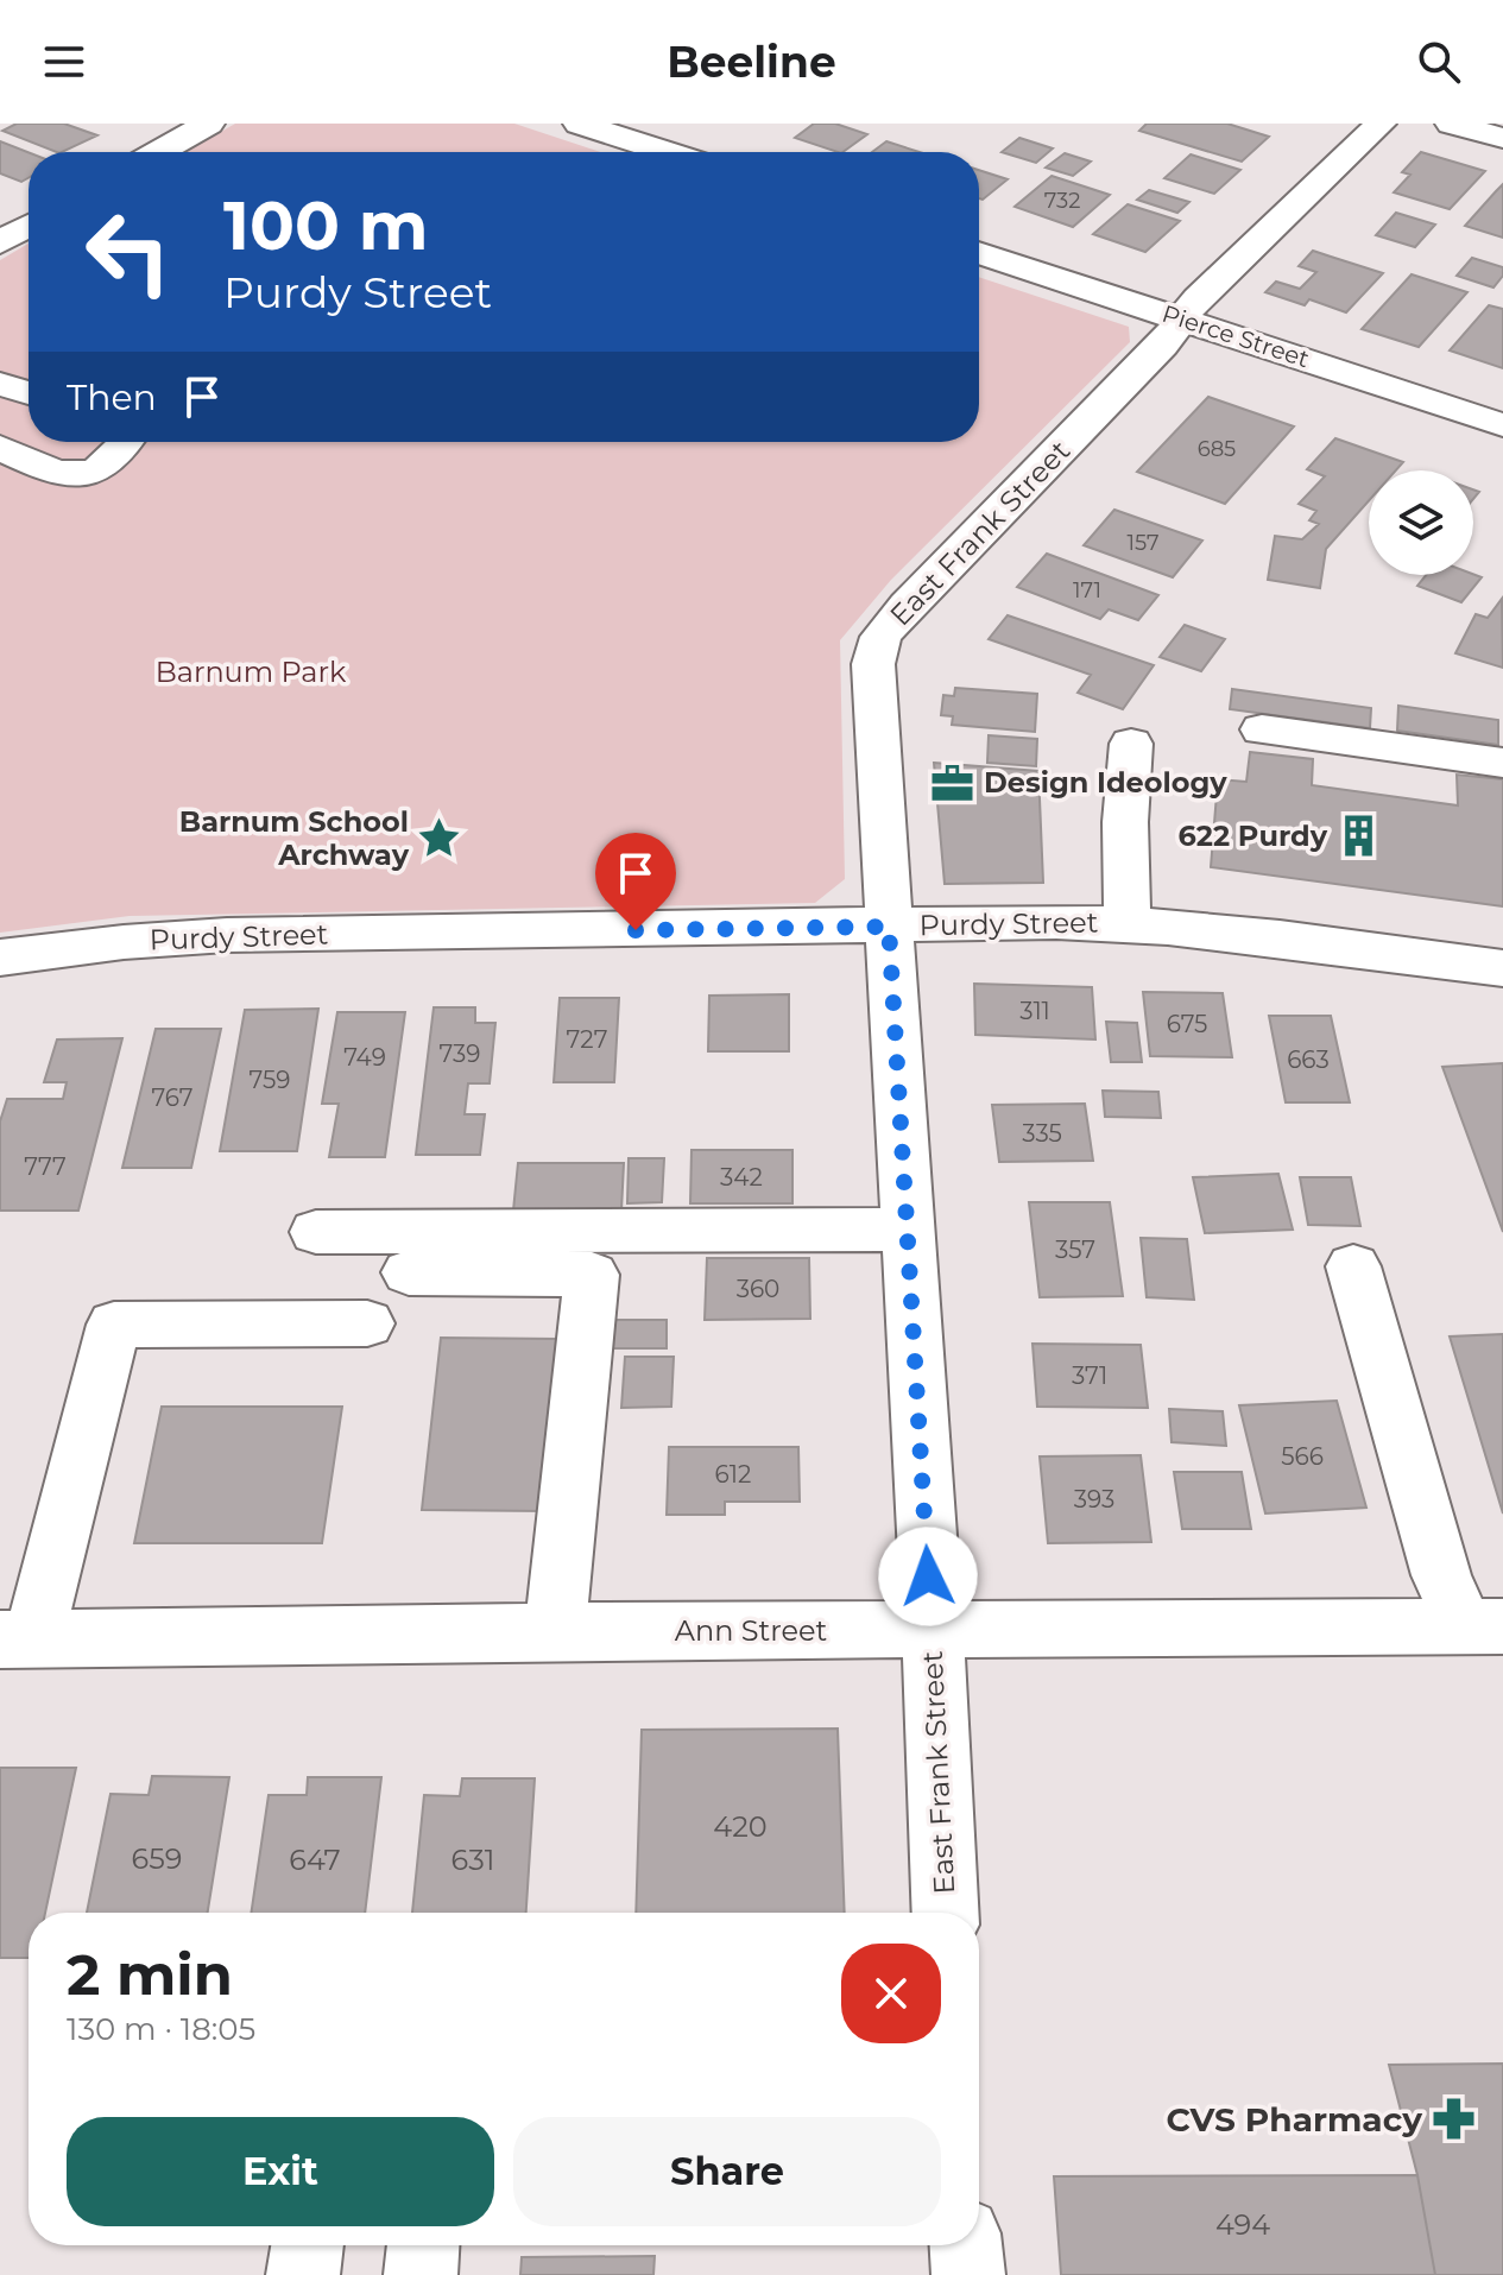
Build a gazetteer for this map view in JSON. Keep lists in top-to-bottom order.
{
  "streets": {
    "street": [
      "Pierce Street",
      "East Frank Street",
      "Purdy Street",
      "Ann Street"
    ]
  },
  "crossings": [
    ["Pierce Street", "East Frank Street"],
    ["East Frank Street", "Purdy Street"],
    ["East Frank Street", "Ann Street"]
  ],
  "parks": ["Barnum Park"],
  "places": {
    "office": ["Design Ideology"],
    "building": ["622 Purdy"],
    "place": ["Barnum School Archway"],
    "pharmacy": ["CVS Pharmacy"]
  },
  "house_numbers": [
    "732",
    "685",
    "157",
    "171",
    "311",
    "675",
    "727",
    "739",
    "749",
    "663",
    "759",
    "767",
    "335",
    "777",
    "342",
    "357",
    "360",
    "371",
    "566",
    "612",
    "393",
    "420",
    "659",
    "647",
    "631",
    "494"
  ],
  "page": {
    "header": "Beeline",
    "turn": ["100 m", "Purdy Street"],
    "then": "Then",
    "heading": ["2 min", "130 m · 18:05"],
    "buttons": ["Exit", "Share"]
  }
}
